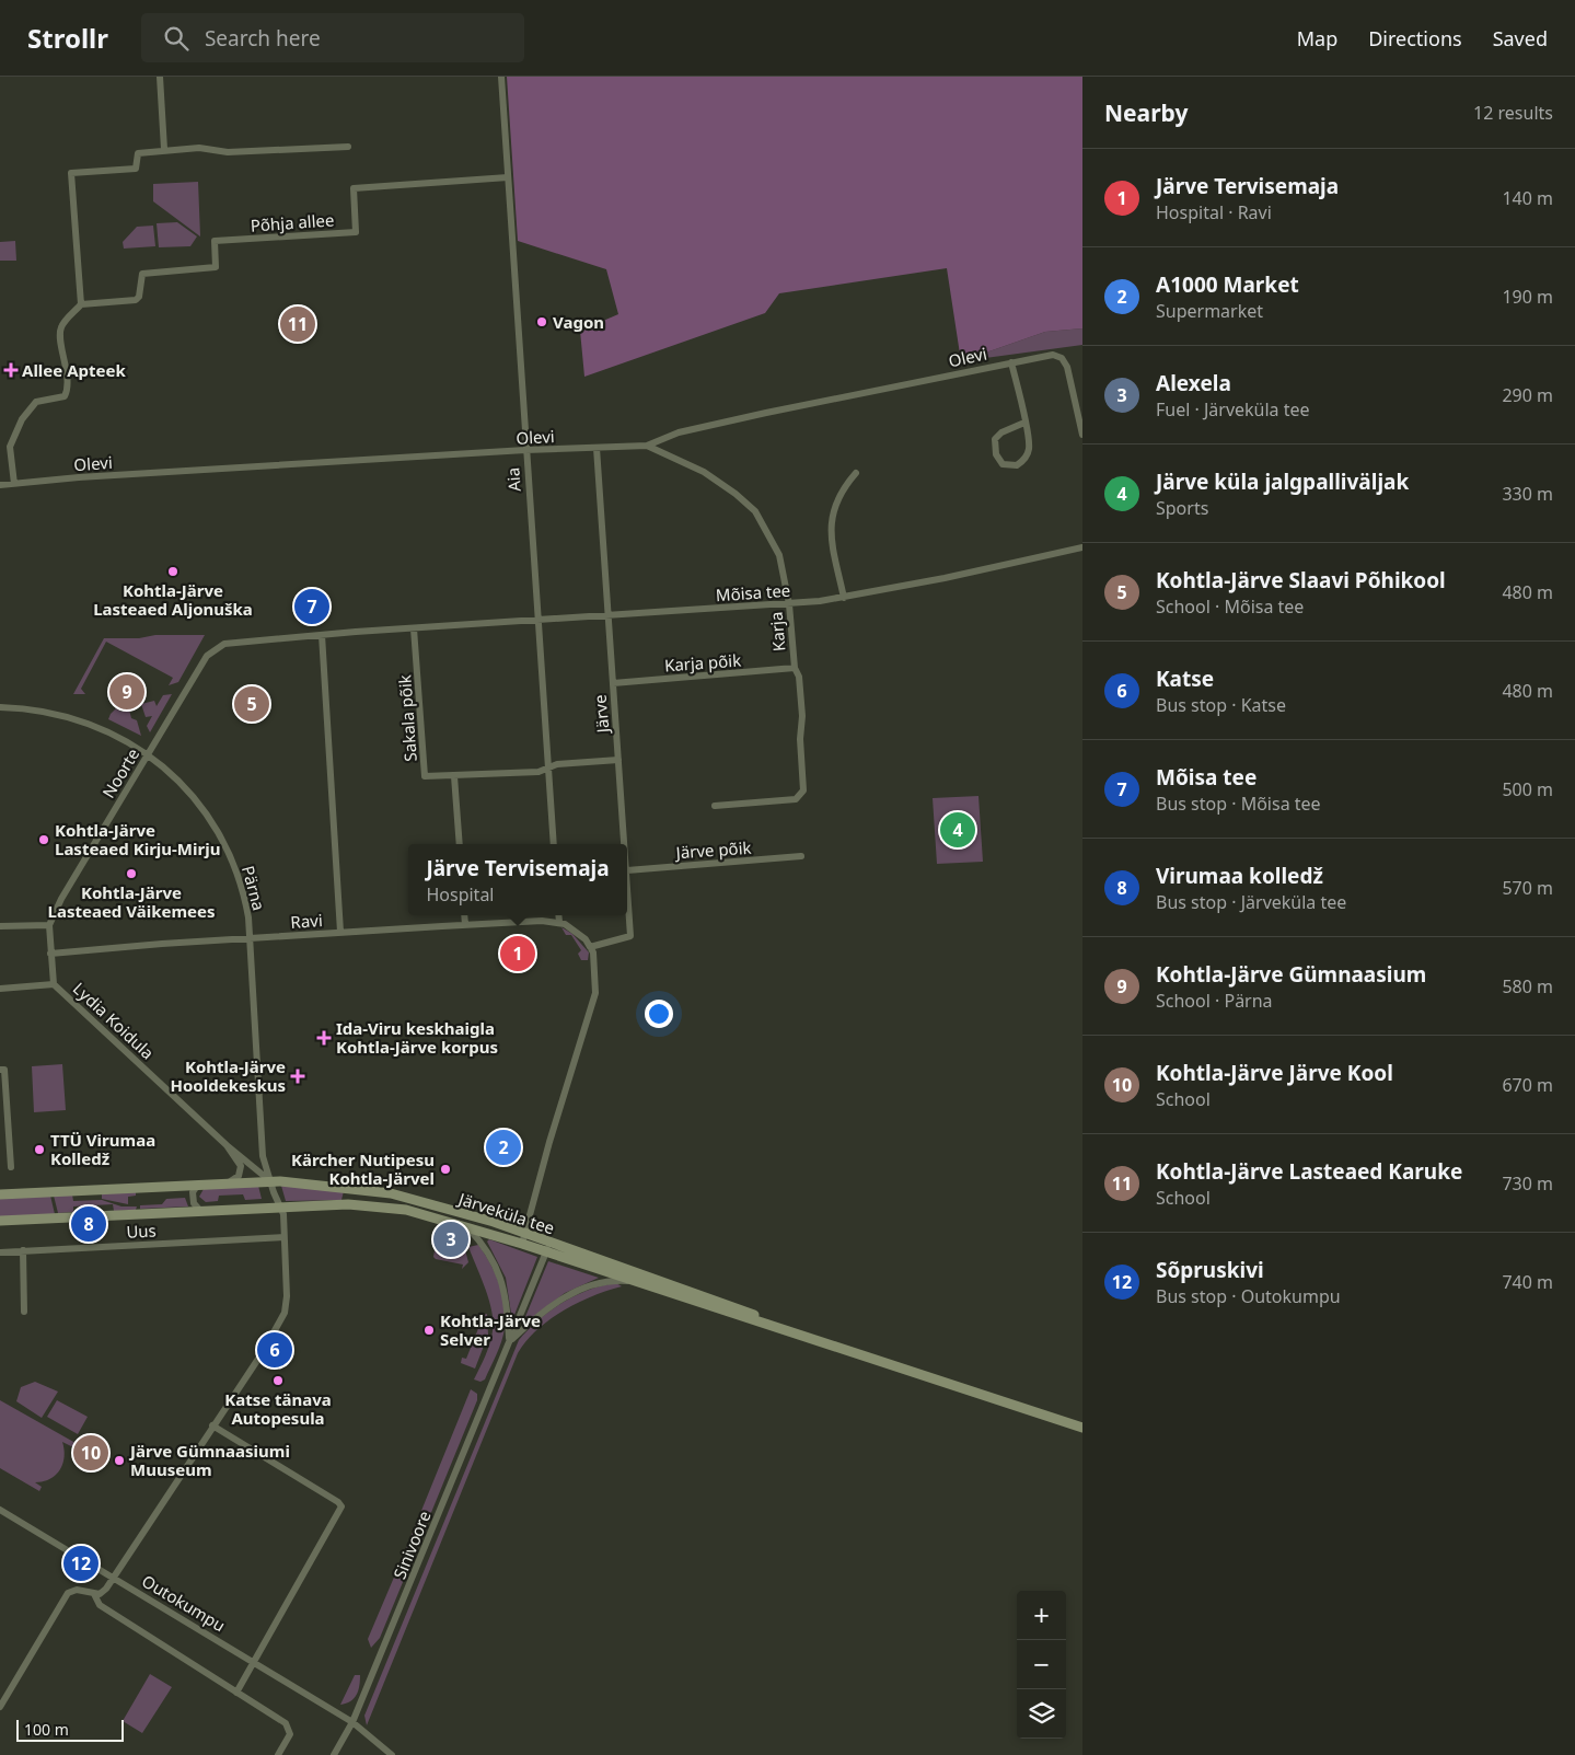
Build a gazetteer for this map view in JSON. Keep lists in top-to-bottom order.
{
  "streets": {
    "main road": ["Järveküla tee"],
    "street": [
      "Põhja allee",
      "Olevi",
      "Aia",
      "Mõisa tee",
      "Karja",
      "Karja põik",
      "Järve",
      "Sakala põik",
      "Noorte",
      "Järve põik",
      "Pärna",
      "Ravi",
      "Lydia Koidula",
      "Uus",
      "Sinivoore",
      "Outokumpu"
    ]
  },
  "crossings": [
    ["Põhja allee", "Aia"],
    ["Olevi", "Aia"],
    ["Olevi", "Karja"],
    ["Olevi", "Järve"],
    ["Aia", "Mõisa tee"],
    ["Mõisa tee", "Karja"],
    ["Mõisa tee", "Järve"],
    ["Mõisa tee", "Sakala põik"],
    ["Mõisa tee", "Noorte"],
    ["Karja", "Karja põik"],
    ["Karja põik", "Järve"],
    ["Järve", "Järve põik"],
    ["Noorte", "Pärna"],
    ["Pärna", "Ravi"],
    ["Pärna", "Lydia Koidula"],
    ["Pärna", "Järveküla tee"],
    ["Lydia Koidula", "Järveküla tee"],
    ["Järveküla tee", "Sinivoore"],
    ["Sinivoore", "Outokumpu"]
  ],
  "places": {
    "other": [
      "Vagon",
      "Kohtla-Järve Lasteaed Aljonuška",
      "Kohtla-Järve Lasteaed Kirju-Mirju",
      "Kohtla-Järve Lasteaed Väikemees",
      "TTÜ Virumaa Kolledž",
      "Kärcher Nutipesu Kohtla-Järvel",
      "Kohtla-Järve Selver",
      "Katse tänava Autopesula",
      "Järve Gümnaasiumi Muuseum"
    ],
    "health": ["Allee Apteek", "Ida-Viru keskhaigla Kohtla-Järve korpus", "Kohtla-Järve Hooldekeskus"]
  },
  "scale_bar": "100 m",
  "page": {
    "header": "Strollr",
    "search": "Search here",
    "nav": ["Map", "Directions", "Saved"],
    "heading": ["Nearby", "12 results"],
    "list": [
      {
        "mark": "1",
        "name": "Järve Tervisemaja",
        "note": "Hospital · Ravi",
        "value": "140 m"
      },
      {
        "mark": "2",
        "name": "A1000 Market",
        "note": "Supermarket",
        "value": "190 m"
      },
      {
        "mark": "3",
        "name": "Alexela",
        "note": "Fuel · Järveküla tee",
        "value": "290 m"
      },
      {
        "mark": "4",
        "name": "Järve küla jalgpalliväljak",
        "note": "Sports",
        "value": "330 m"
      },
      {
        "mark": "5",
        "name": "Kohtla-Järve Slaavi Põhikool",
        "note": "School · Mõisa tee",
        "value": "480 m"
      },
      {
        "mark": "6",
        "name": "Katse",
        "note": "Bus stop · Katse",
        "value": "480 m"
      },
      {
        "mark": "7",
        "name": "Mõisa tee",
        "note": "Bus stop · Mõisa tee",
        "value": "500 m"
      },
      {
        "mark": "8",
        "name": "Virumaa kolledž",
        "note": "Bus stop · Järveküla tee",
        "value": "570 m"
      },
      {
        "mark": "9",
        "name": "Kohtla-Järve Gümnaasium",
        "note": "School · Pärna",
        "value": "580 m"
      },
      {
        "mark": "10",
        "name": "Kohtla-Järve Järve Kool",
        "note": "School",
        "value": "670 m"
      },
      {
        "mark": "11",
        "name": "Kohtla-Järve Lasteaed Karuke",
        "note": "School",
        "value": "730 m"
      },
      {
        "mark": "12",
        "name": "Sõpruskivi",
        "note": "Bus stop · Outokumpu",
        "value": "740 m"
      }
    ],
    "pins": [
      "11",
      "7",
      "9",
      "5",
      "4",
      "1",
      "2",
      "8",
      "3",
      "6",
      "10",
      "12"
    ],
    "popup": ["Järve Tervisemaja", "Hospital"],
    "map_buttons": ["+", "−"],
    "scale": "100 m"
  }
}
